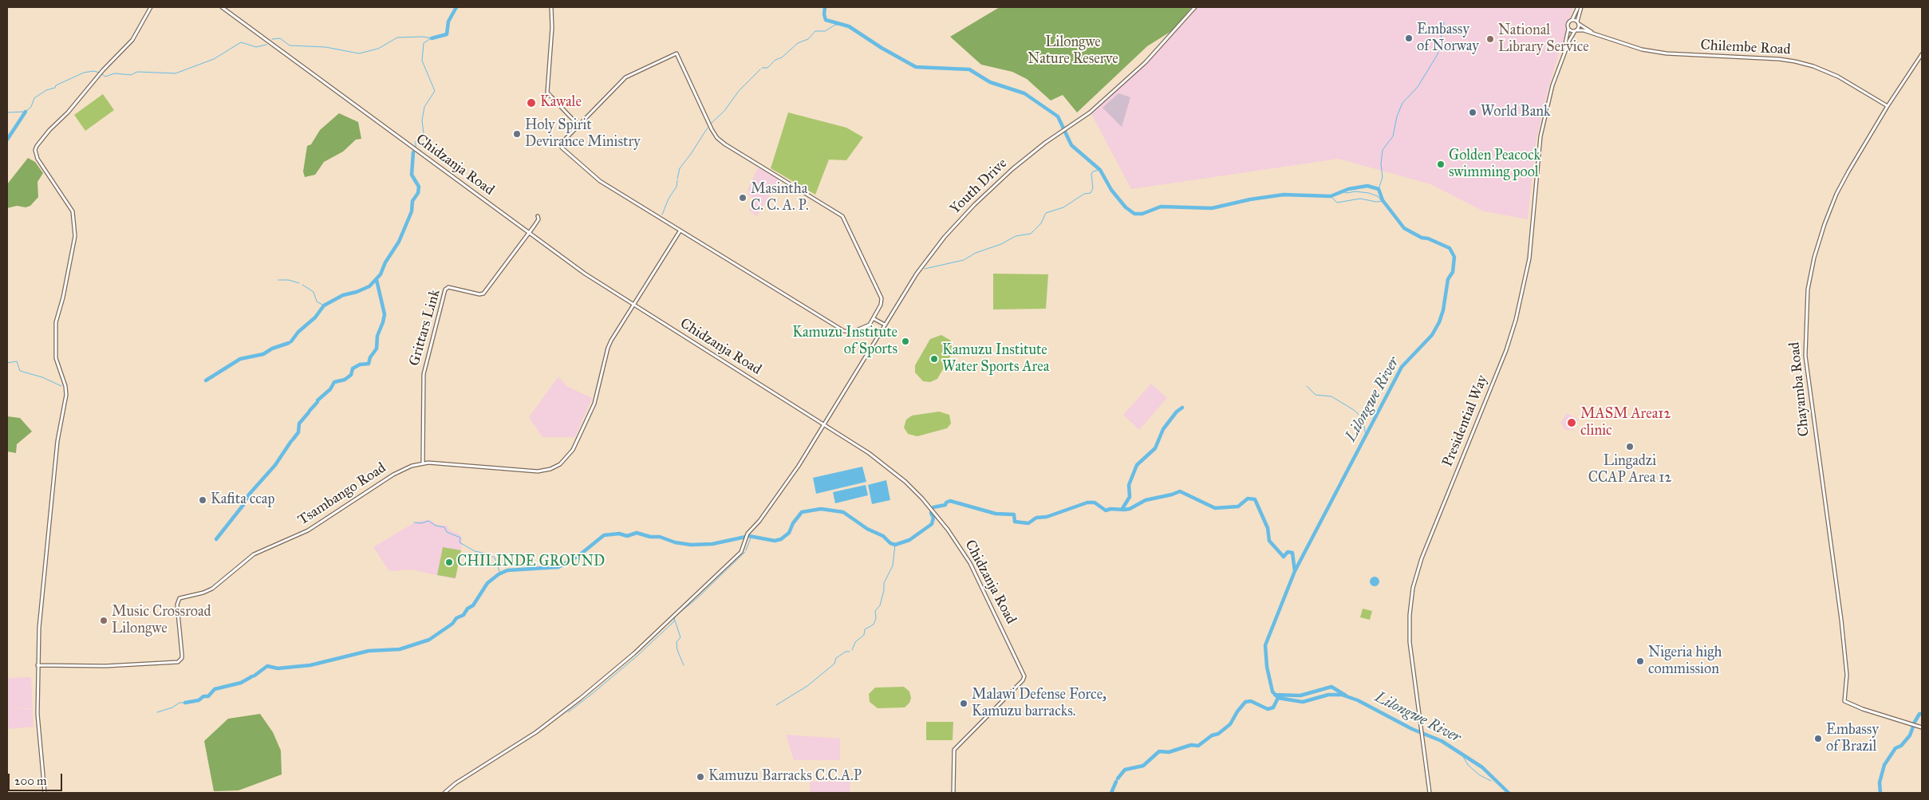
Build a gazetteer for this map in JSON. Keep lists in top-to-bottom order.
{
  "streets": {
    "street": [
      "Chilembe Road",
      "Chidzanja Road",
      "Youth Drive",
      "Grittars Link",
      "Chayamba Road",
      "Presidential Way",
      "Tsambango Road"
    ]
  },
  "crossings": [
    ["Chilembe Road", "Chayamba Road"],
    ["Chidzanja Road", "Youth Drive"],
    ["Chidzanja Road", "Grittars Link"],
    ["Chidzanja Road", "Tsambango Road"],
    ["Grittars Link", "Tsambango Road"]
  ],
  "water": ["Lilongwe River"],
  "parks": ["Lilongwe Nature Reserve"],
  "places": [
    "Embassy of Norway",
    "National Library Service",
    "Kawale",
    "World Bank",
    "Holy Spirit Devirance Ministry",
    "Golden Peacock swimming pool",
    "Masintha C. C. A. P.",
    "Kamuzu Institute of Sports",
    "Kamuzu Institute Water Sports Area",
    "MASM Area12 clinic",
    "Lingadzi CCAP Area 12",
    "Kafita ccap",
    "CHILINDE GROUND",
    "Music Crossroad Lilongwe",
    "Nigeria high commission",
    "Malawi Defense Force, Kamuzu barracks.",
    "Embassy of Brazil",
    "Kamuzu Barracks C.C.A.P"
  ],
  "scale_bar": "200 m"
}
